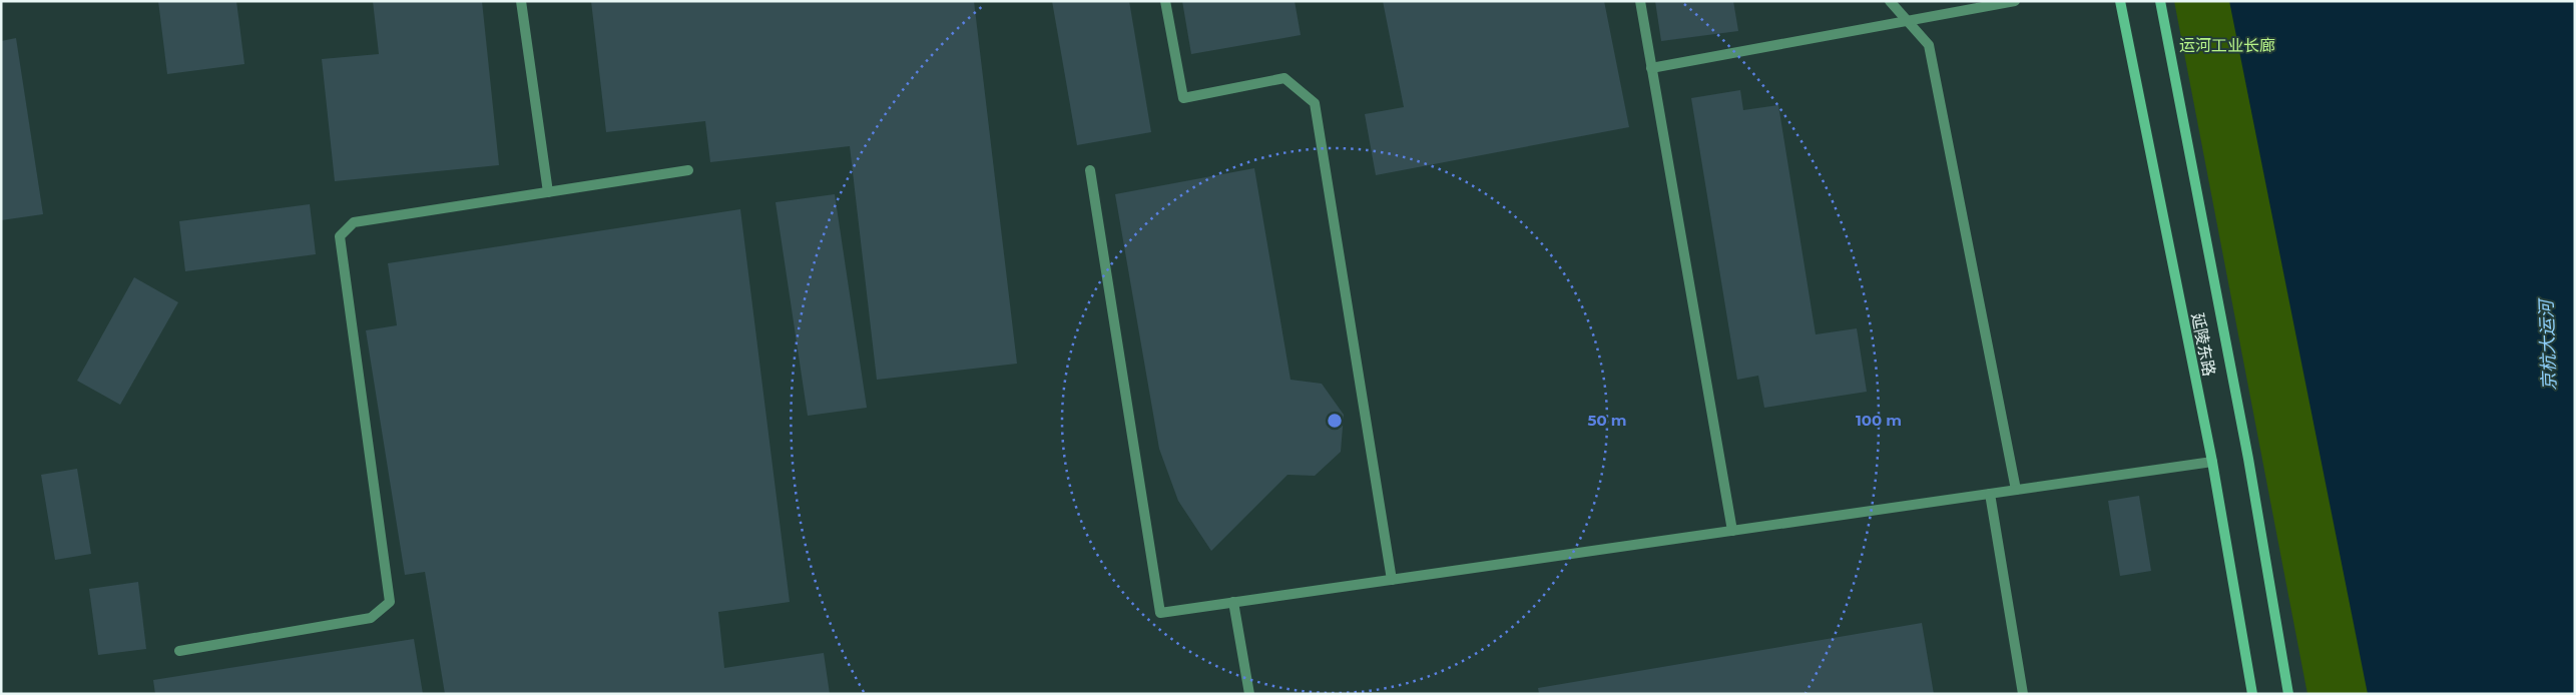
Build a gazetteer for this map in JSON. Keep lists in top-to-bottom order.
{
  "streets": {
    "main road": ["延陵东路"]
  },
  "water": ["京杭大运河"],
  "parks": ["运河工业长廊"],
  "rings": ["50 m", "100 m"]
}
